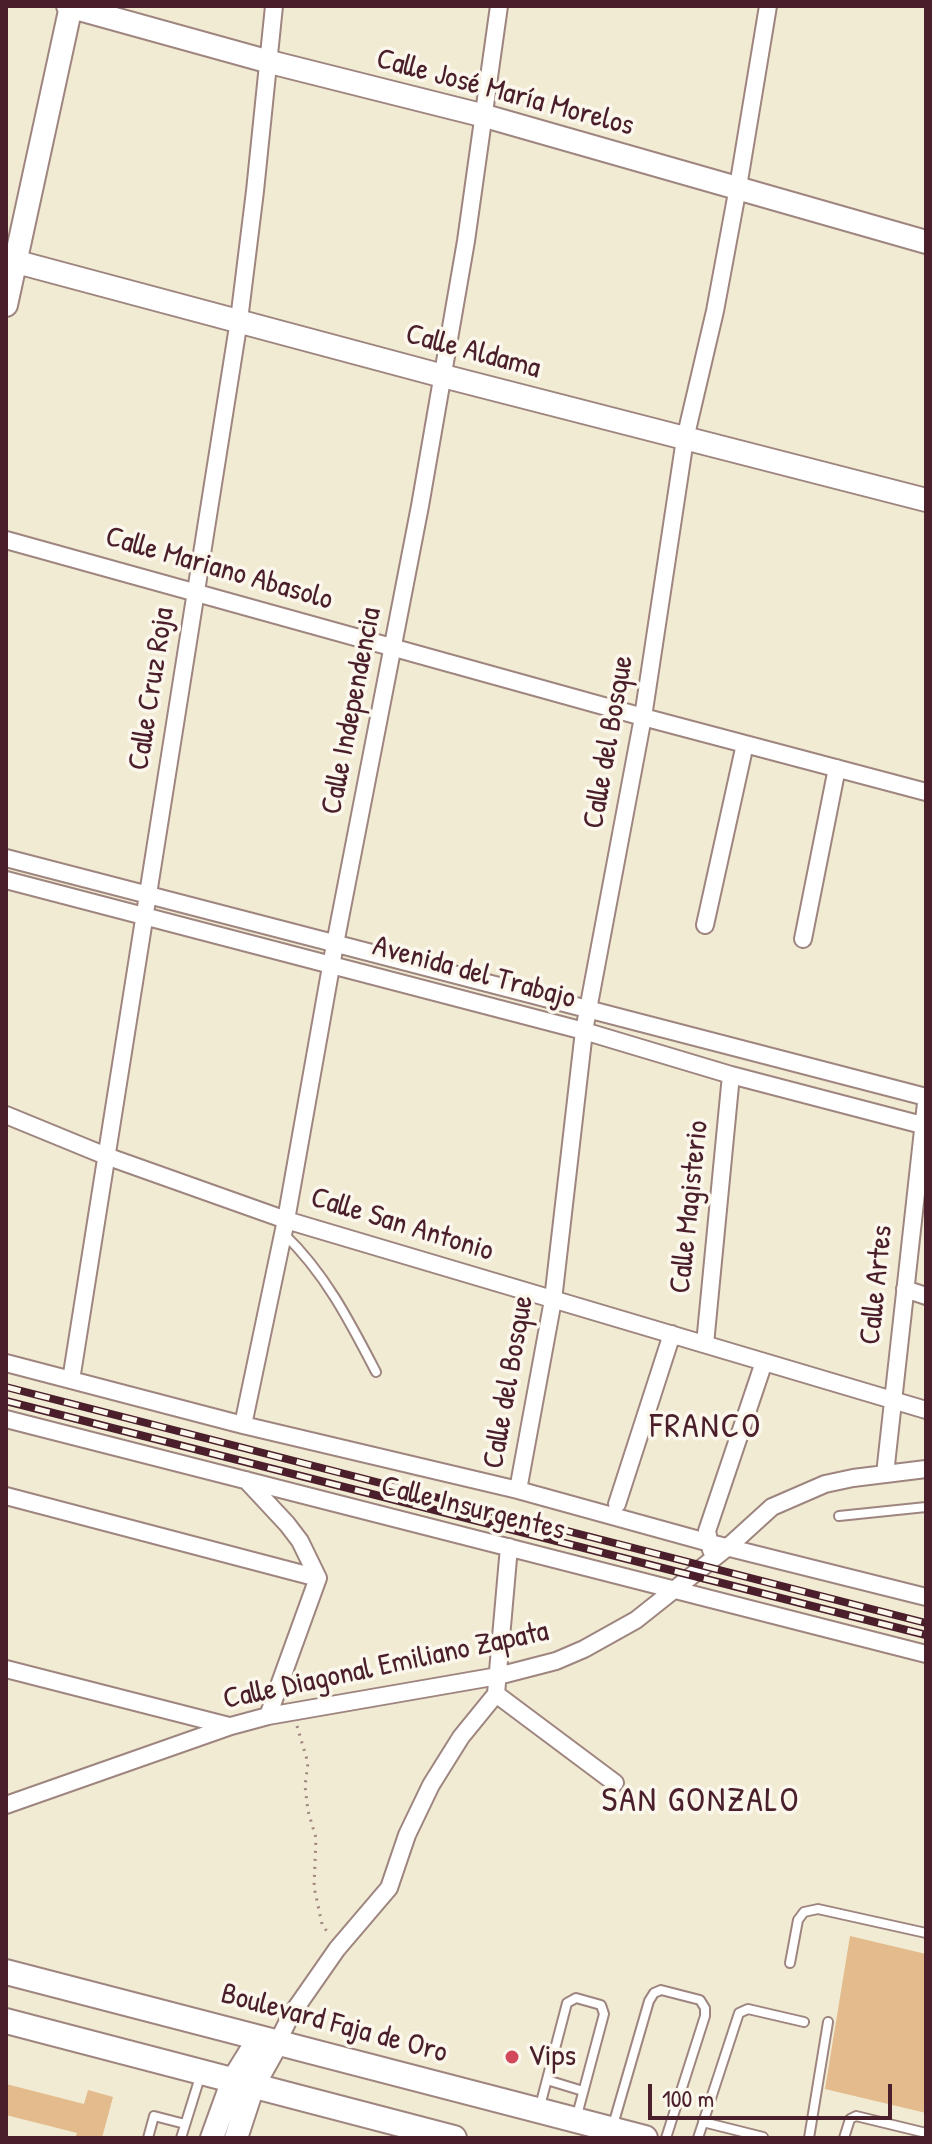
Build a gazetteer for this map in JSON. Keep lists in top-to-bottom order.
{
  "streets": {
    "main road": ["Boulevard Faja de Oro"],
    "street": [
      "Calle José María Morelos",
      "Calle Aldama",
      "Calle Mariano Abasolo",
      "Calle Cruz Roja",
      "Calle Independencia",
      "Calle del Bosque",
      "Avenida del Trabajo",
      "Calle Magisterio",
      "Calle San Antonio",
      "Calle Artes",
      "Calle Insurgentes",
      "Calle Diagonal Emiliano Zapata"
    ]
  },
  "crossings": [
    ["Calle José María Morelos", "Calle Cruz Roja"],
    ["Calle José María Morelos", "Calle Independencia"],
    ["Calle José María Morelos", "Calle del Bosque"],
    ["Calle Aldama", "Calle Cruz Roja"],
    ["Calle Aldama", "Calle Independencia"],
    ["Calle Aldama", "Calle del Bosque"],
    ["Calle Mariano Abasolo", "Calle Cruz Roja"],
    ["Calle Mariano Abasolo", "Calle Independencia"],
    ["Calle Mariano Abasolo", "Calle del Bosque"],
    ["Calle Cruz Roja", "Avenida del Trabajo"],
    ["Calle Cruz Roja", "Calle San Antonio"],
    ["Calle Cruz Roja", "Calle Insurgentes"],
    ["Calle Independencia", "Avenida del Trabajo"],
    ["Calle Independencia", "Calle San Antonio"],
    ["Calle Independencia", "Calle Insurgentes"],
    ["Calle del Bosque", "Avenida del Trabajo"],
    ["Calle del Bosque", "Calle San Antonio"],
    ["Calle del Bosque", "Calle Insurgentes"],
    ["Avenida del Trabajo", "Calle Magisterio"],
    ["Avenida del Trabajo", "Calle Artes"],
    ["Calle Magisterio", "Calle San Antonio"],
    ["Calle San Antonio", "Calle Artes"],
    ["Calle Artes", "Calle Diagonal Emiliano Zapata"],
    ["Calle Insurgentes", "Calle Diagonal Emiliano Zapata"]
  ],
  "districts": ["FRANCO", "SAN GONZALO"],
  "places": ["Vips"],
  "scale_bar": "100 m"
}
